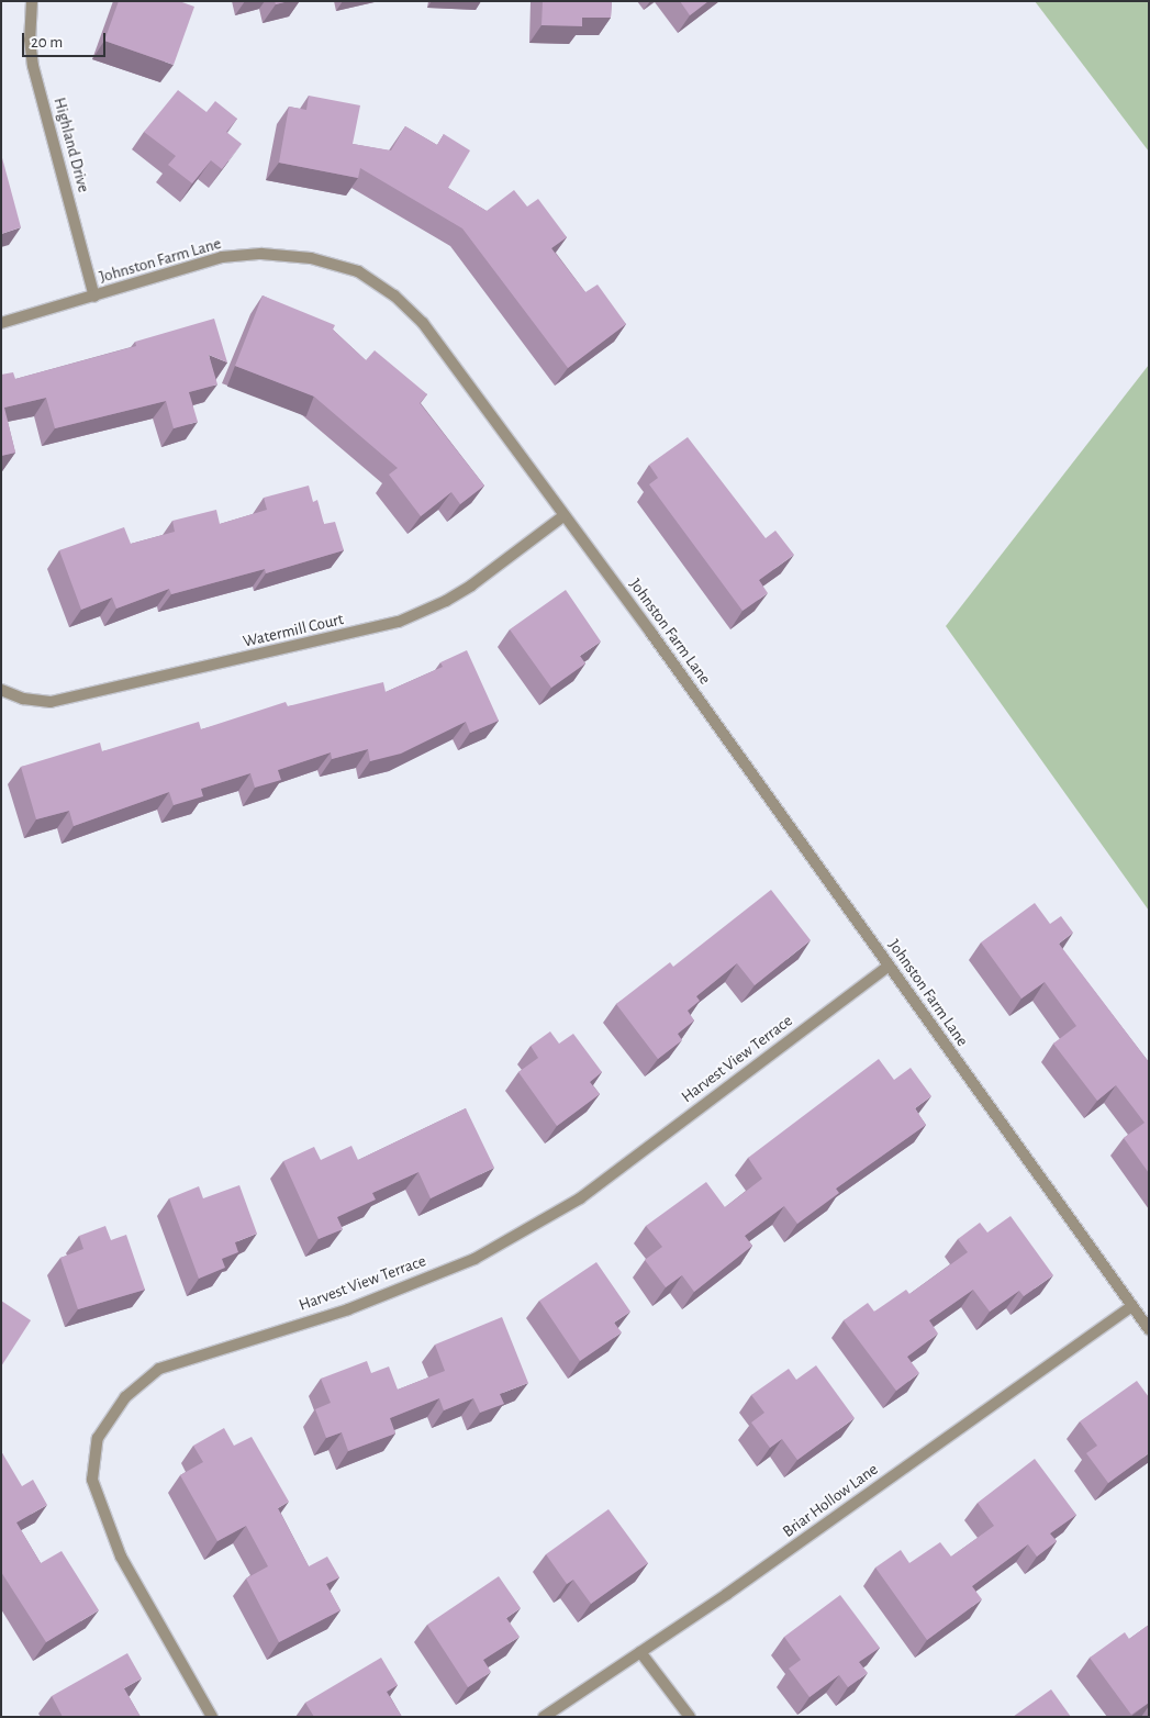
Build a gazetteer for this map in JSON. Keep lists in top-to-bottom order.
{
  "streets": {
    "street": [
      "Highland Drive",
      "Johnston Farm Lane",
      "Watermill Court",
      "Harvest View Terrace",
      "Briar Hollow Lane"
    ]
  },
  "crossings": [
    ["Highland Drive", "Johnston Farm Lane"],
    ["Johnston Farm Lane", "Watermill Court"],
    ["Johnston Farm Lane", "Harvest View Terrace"],
    ["Johnston Farm Lane", "Briar Hollow Lane"]
  ],
  "scale_bar": "20 m"
}
